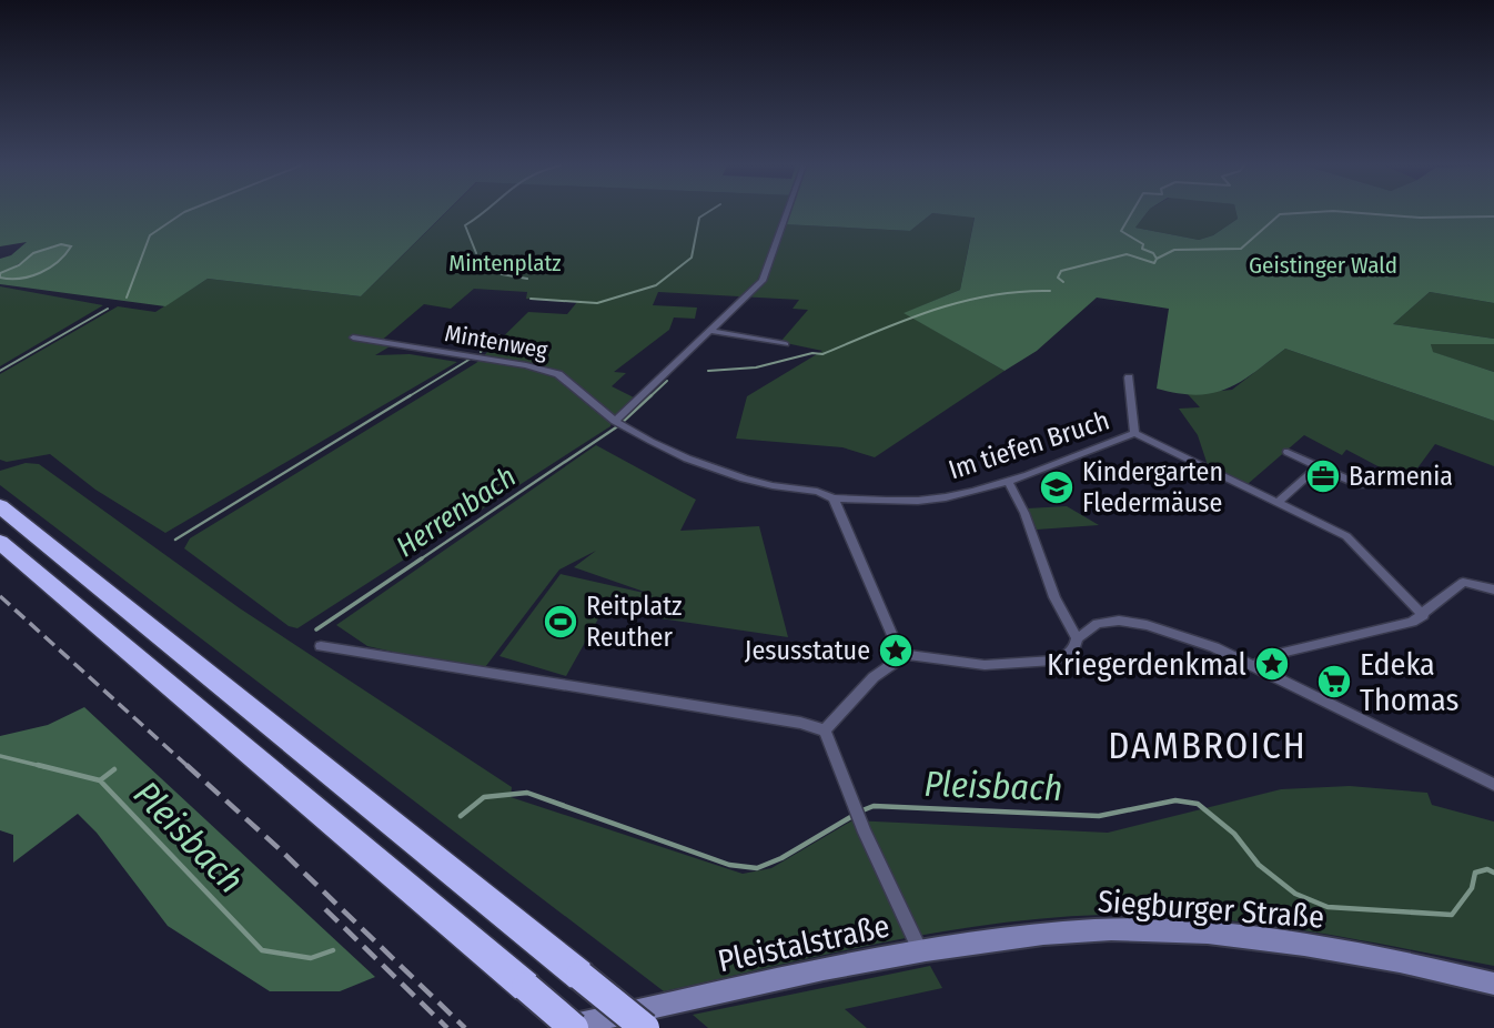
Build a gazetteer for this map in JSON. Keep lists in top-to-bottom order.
{
  "streets": {
    "main road": ["Siegburger Straße", "Pleistalstraße"],
    "street": ["Mintenweg", "Im tiefen Bruch"]
  },
  "crossings": [
    ["Mintenweg", "Im tiefen Bruch"],
    ["Siegburger Straße", "Pleistalstraße"]
  ],
  "districts": ["DAMBROICH"],
  "water": ["Herrenbach", "Pleisbach"],
  "parks": ["Mintenplatz", "Geistinger Wald"],
  "places": {
    "office": ["Barmenia"],
    "school or university": ["Kindergarten Fledermäuse"],
    "sports": ["Reitplatz Reuther"],
    "place": ["Jesusstatue", "Kriegerdenkmal"],
    "supermarket": ["Edeka Thomas"]
  }
}
